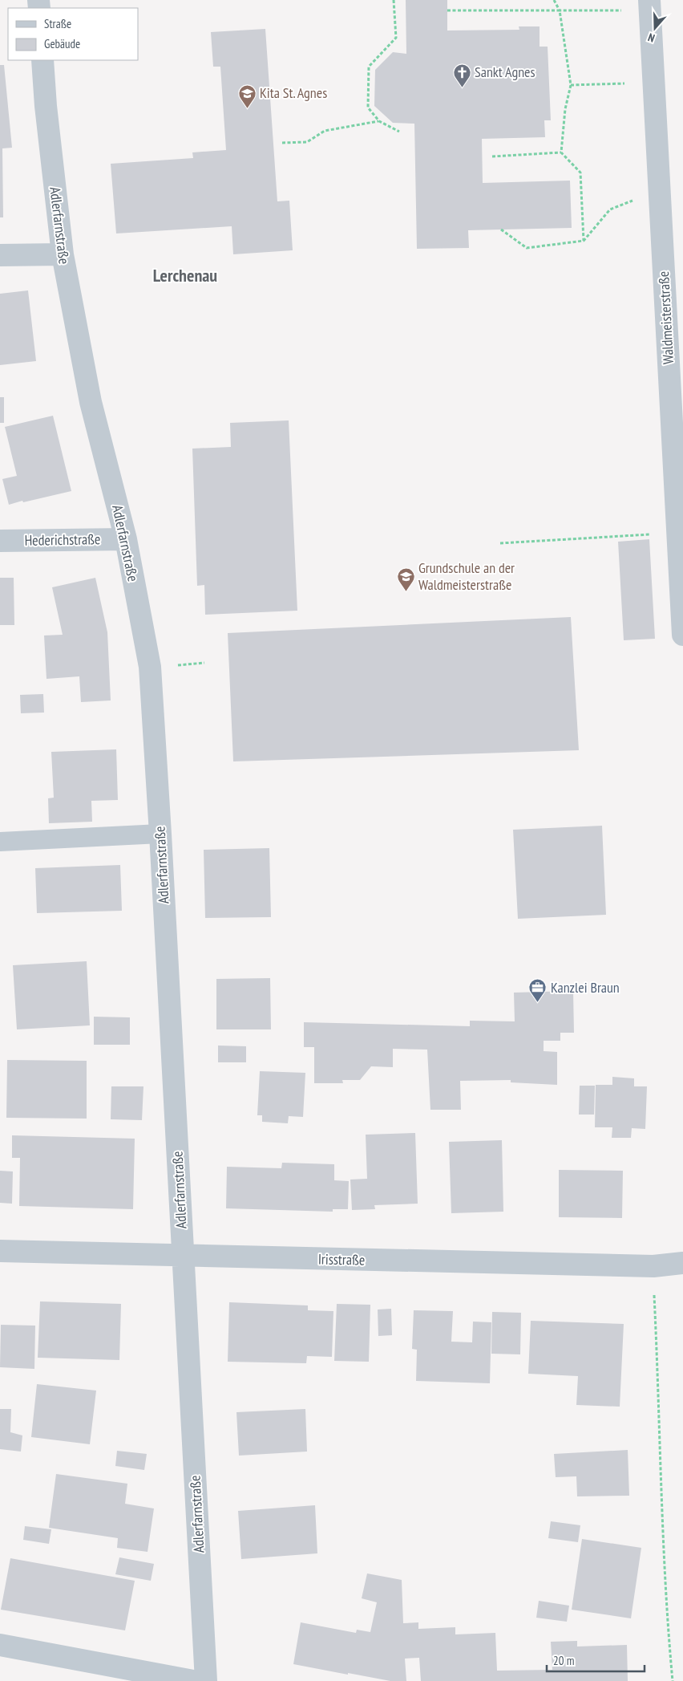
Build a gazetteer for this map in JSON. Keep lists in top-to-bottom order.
{
  "streets": {
    "street": [
      "Adlerfarnstraße",
      "Waldmeisterstraße",
      "Hederichstraße",
      "Irisstraße"
    ]
  },
  "crossings": [
    ["Adlerfarnstraße", "Hederichstraße"],
    ["Adlerfarnstraße", "Irisstraße"]
  ],
  "districts": ["Lerchenau"],
  "places": {
    "church": ["Sankt Agnes"],
    "school or university": ["Kita St. Agnes", "Grundschule an der Waldmeisterstraße"],
    "office": ["Kanzlei Braun"]
  },
  "legend": ["Straße", "Gebäude"],
  "scale_bar": "20 m",
  "north": "bottom"
}
